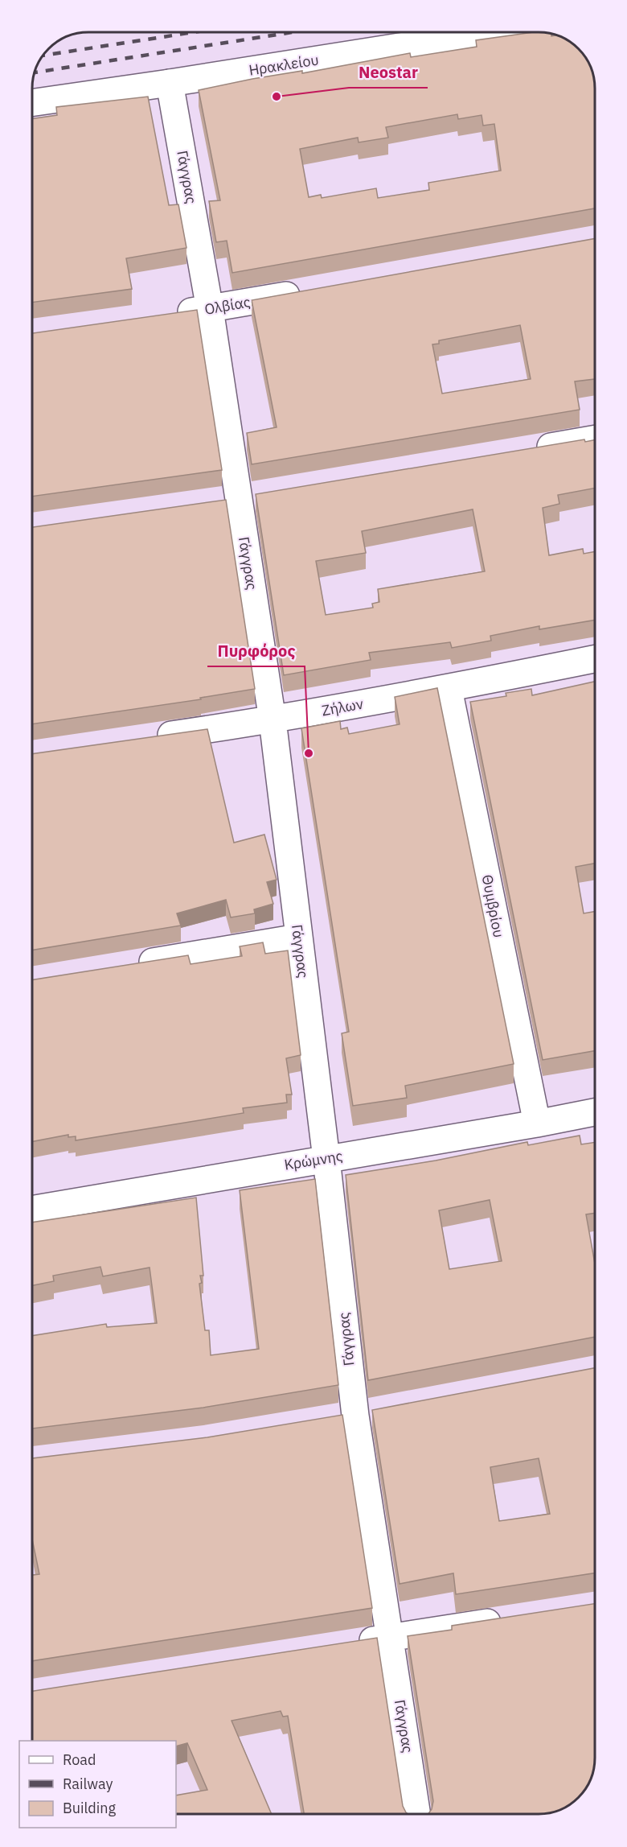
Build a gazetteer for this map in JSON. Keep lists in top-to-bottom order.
{
  "streets": {
    "street": [
      "Ηρακλείου",
      "Γάγγρας",
      "Ολβίας",
      "Ζήλων",
      "Θυμβρίου",
      "Κρώμνης"
    ]
  },
  "crossings": [
    ["Ηρακλείου", "Γάγγρας"],
    ["Γάγγρας", "Ολβίας"],
    ["Γάγγρας", "Ζήλων"],
    ["Γάγγρας", "Κρώμνης"],
    ["Ζήλων", "Θυμβρίου"],
    ["Θυμβρίου", "Κρώμνης"]
  ],
  "places": ["Neostar", "Πυρφόρος"],
  "legend": ["Road", "Railway", "Building"]
}
